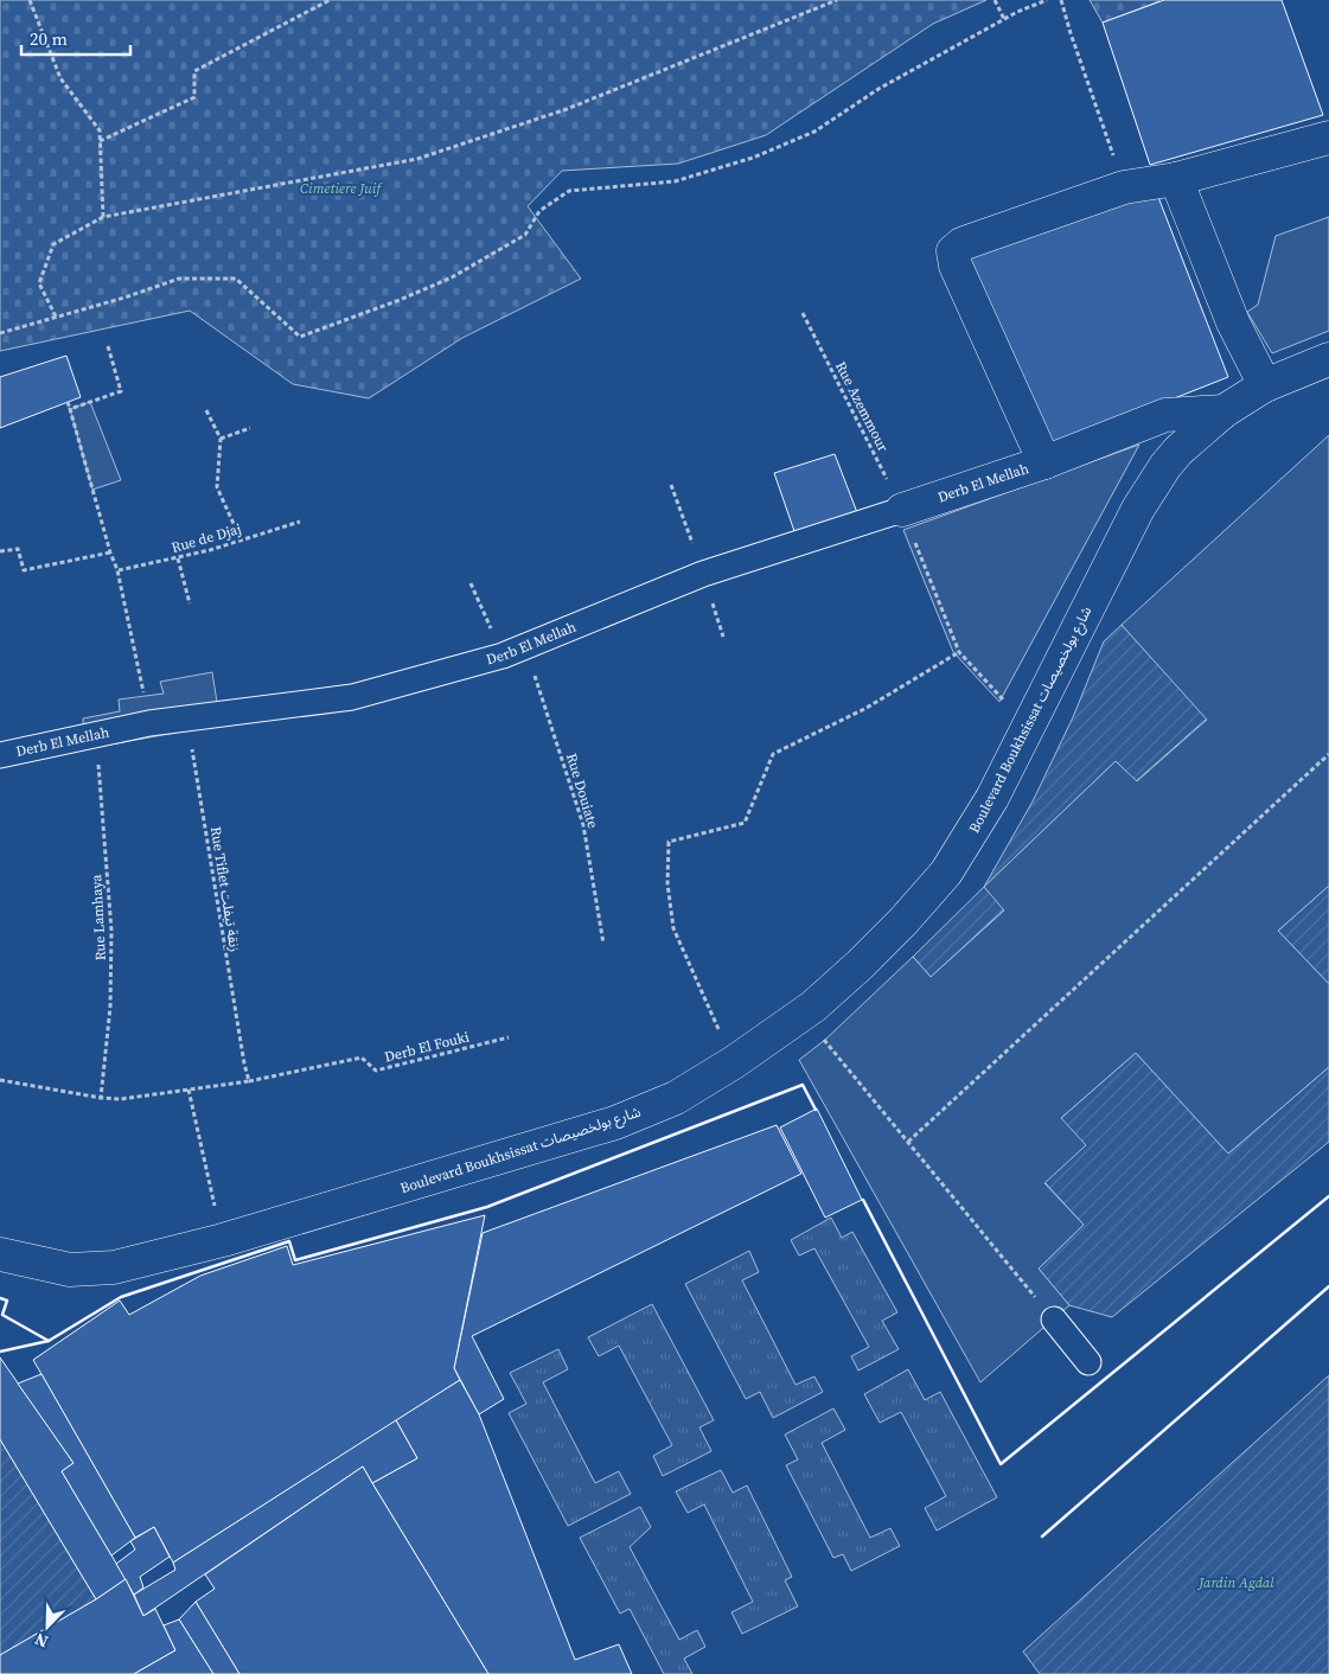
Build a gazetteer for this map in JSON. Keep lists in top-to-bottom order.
{
  "streets": {
    "street": ["Derb El Mellah", "Boulevard Boukhsissat شارع بولخصيصات"],
    "path": [
      "Rue Azemmour",
      "Rue de Djaj",
      "Rue Douiate",
      "Rue Tiflet زنقة تيفلت",
      "Rue Lamhaya",
      "Derb El Fouki"
    ]
  },
  "crossings": [
    ["Rue Azemmour", "Derb El Mellah"],
    ["Derb El Mellah", "Boulevard Boukhsissat شارع بولخصيصات"],
    ["Derb El Mellah", "Rue Douiate"],
    ["Derb El Mellah", "Rue Tiflet زنقة تيفلت"],
    ["Derb El Mellah", "Rue Lamhaya"],
    ["Rue Tiflet زنقة تيفلت", "Derb El Fouki"],
    ["Rue Lamhaya", "Derb El Fouki"]
  ],
  "parks": ["Cimetiere Juif", "Jardin Agdal"],
  "scale_bar": "20 m",
  "north": "bottom left"
}
